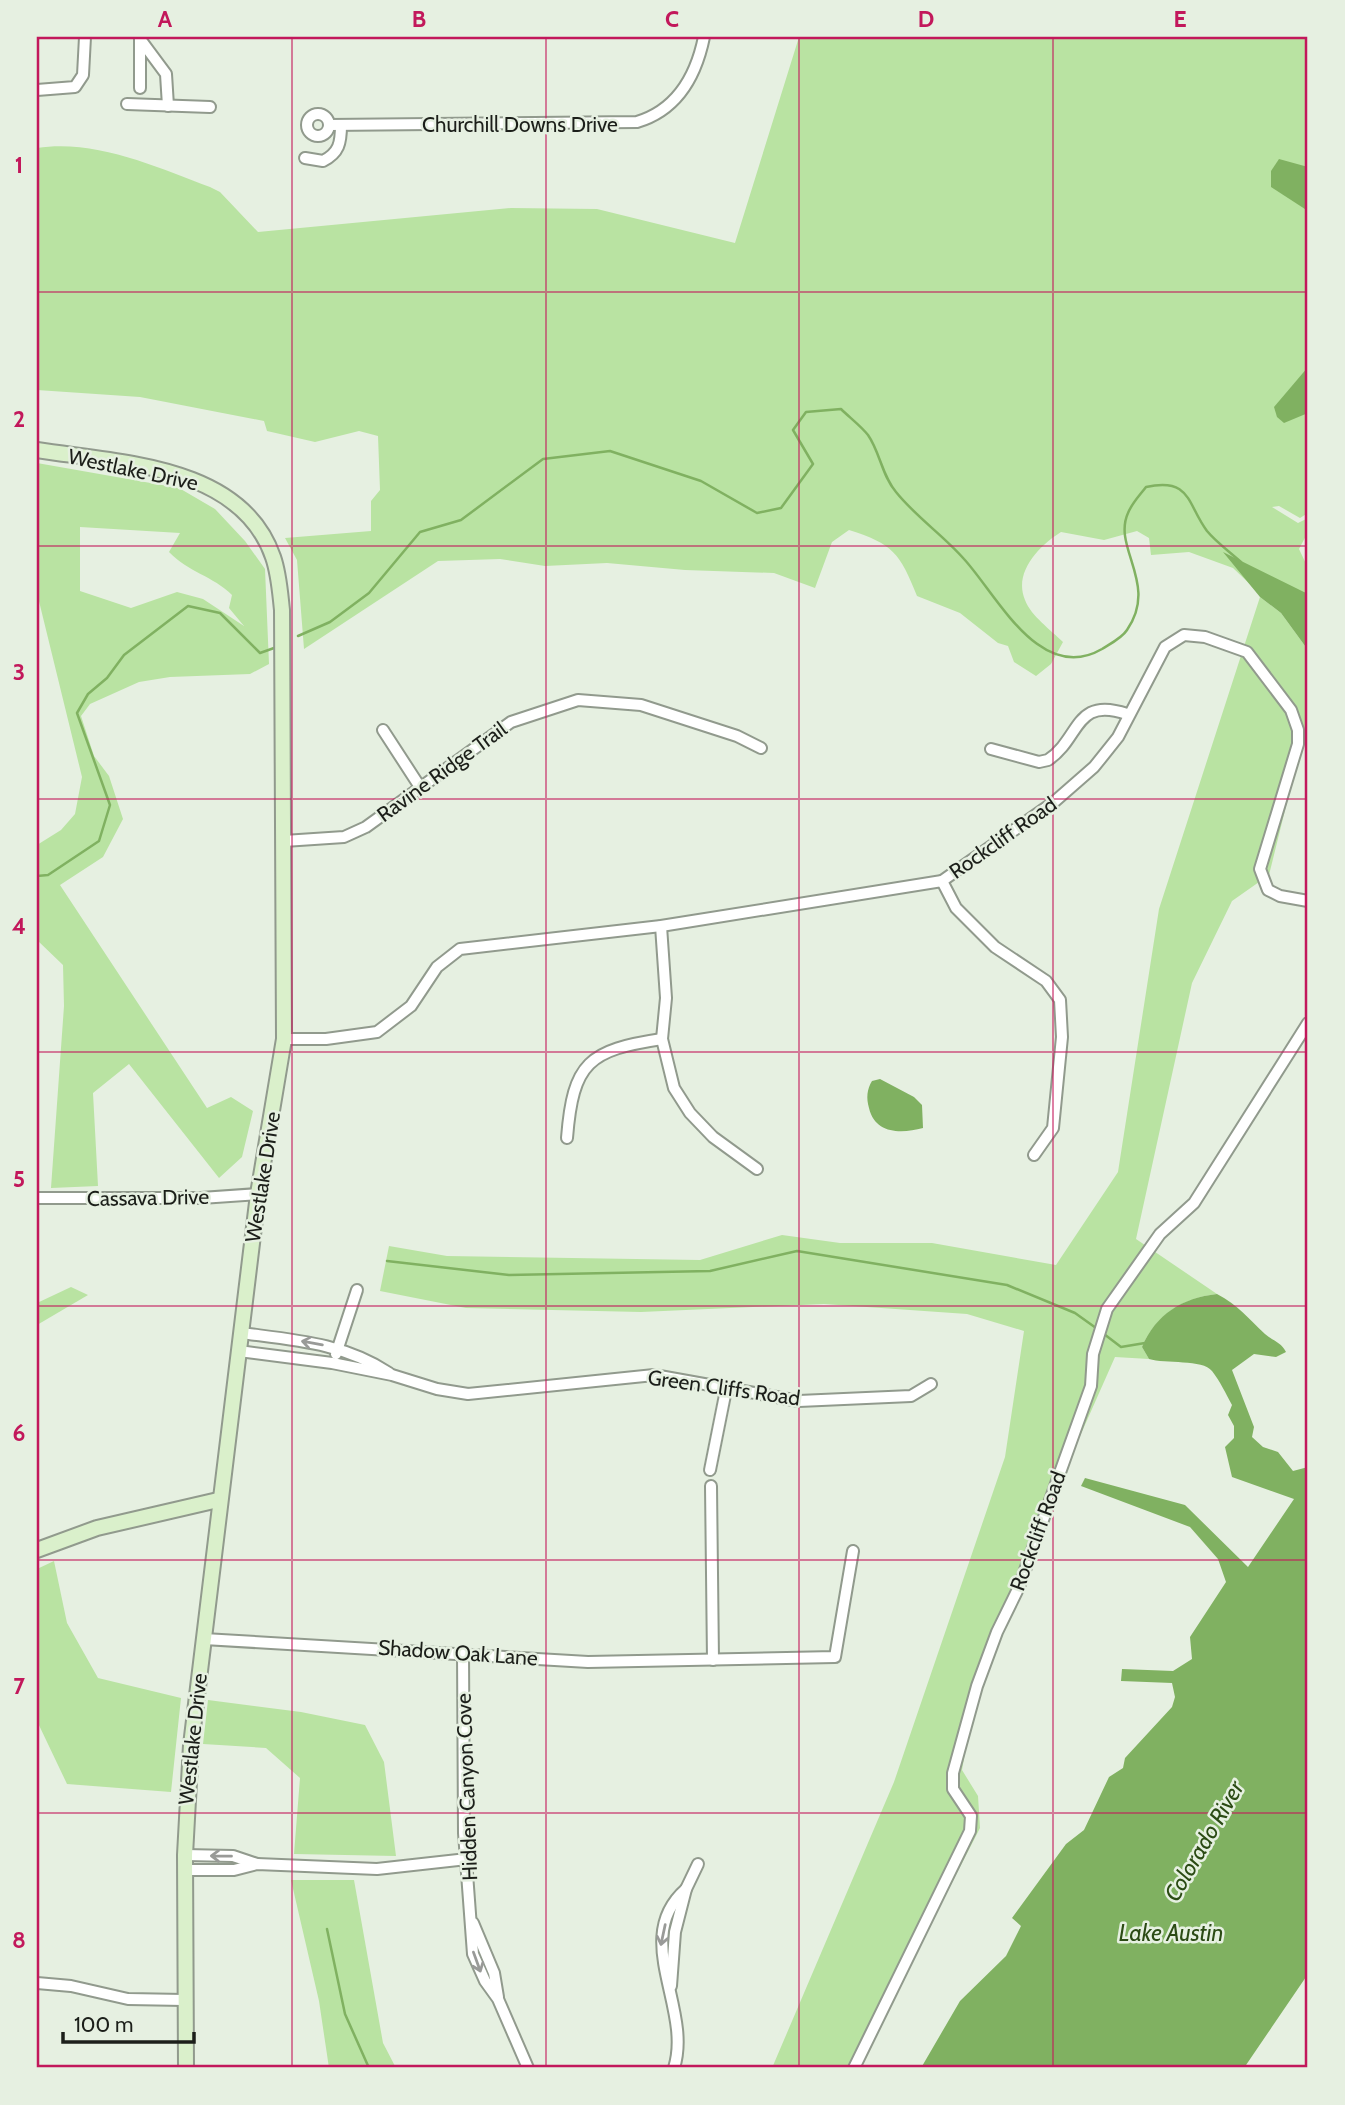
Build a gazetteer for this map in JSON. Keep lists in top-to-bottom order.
{
  "streets": {
    "street": [
      "Churchill Downs Drive",
      "Westlake Drive",
      "Ravine Ridge Trail",
      "Rockcliff Road",
      "Cassava Drive",
      "Green Cliffs Road",
      "Shadow Oak Lane",
      "Hidden Canyon Cove"
    ]
  },
  "crossings": [
    ["Westlake Drive", "Ravine Ridge Trail"],
    ["Westlake Drive", "Rockcliff Road"],
    ["Westlake Drive", "Cassava Drive"],
    ["Westlake Drive", "Green Cliffs Road"],
    ["Westlake Drive", "Shadow Oak Lane"],
    ["Shadow Oak Lane", "Hidden Canyon Cove"]
  ],
  "water": ["Colorado River", "Lake Austin"],
  "scale_bar": "100 m",
  "grid": {
    "columns": [
      "A",
      "B",
      "C",
      "D",
      "E"
    ],
    "rows": [
      "1",
      "2",
      "3",
      "4",
      "5",
      "6",
      "7",
      "8"
    ]
  }
}
